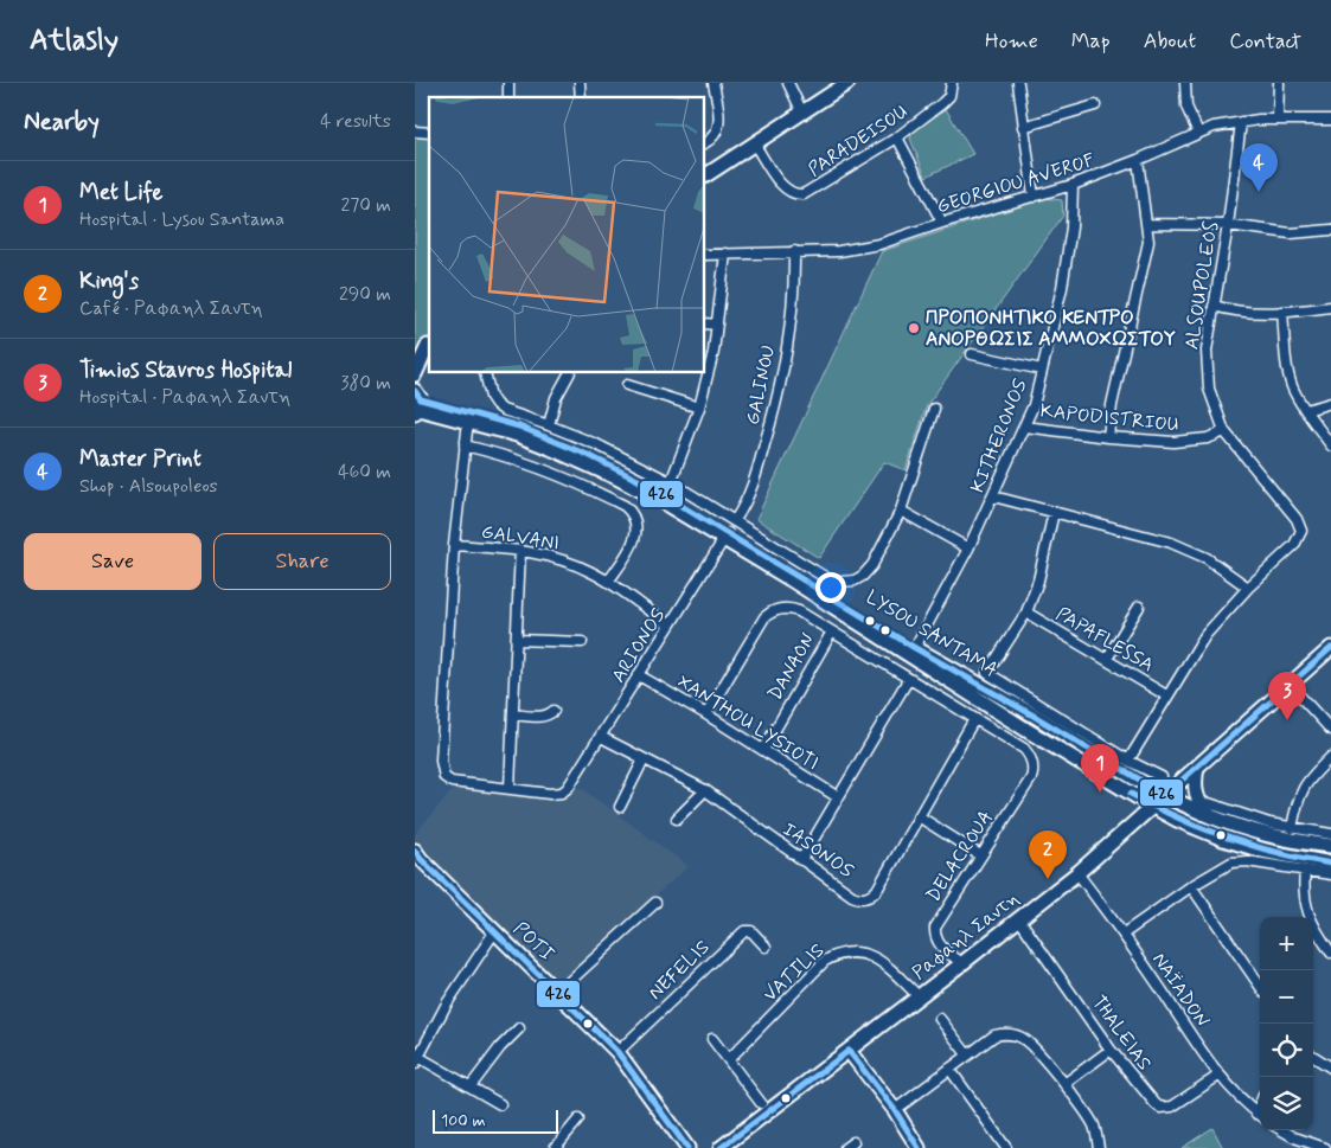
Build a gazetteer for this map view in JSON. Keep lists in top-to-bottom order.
{
  "streets": {
    "main road": ["LYSOU SANTAMA", "Ραφαηλ Σαντη", "POTI"],
    "street": [
      "PARADEISOU",
      "GEORGIOU AVEROF",
      "ALSOUPOLEOS",
      "GALINOU",
      "KAPODISTRIOU",
      "KITHERONOS",
      "GALVANI",
      "PAPAFLESSA",
      "ARIONOS",
      "DANAON",
      "XANTHOU LYSIOTI",
      "IASONOS",
      "DELACROUA",
      "NEFELIS",
      "VATILIS",
      "NAÏADON",
      "THALEIAS"
    ]
  },
  "crossings": [
    ["GEORGIOU AVEROF", "ALSOUPOLEOS"],
    ["GEORGIOU AVEROF", "GALINOU"],
    ["GEORGIOU AVEROF", "KITHERONOS"],
    ["ALSOUPOLEOS", "KAPODISTRIOU"],
    ["KAPODISTRIOU", "KITHERONOS"],
    ["KITHERONOS", "LYSOU SANTAMA"],
    ["GALVANI", "ARIONOS"],
    ["LYSOU SANTAMA", "ARIONOS"],
    ["LYSOU SANTAMA", "Ραφαηλ Σαντη"],
    ["ARIONOS", "XANTHOU LYSIOTI"],
    ["ARIONOS", "IASONOS"],
    ["DANAON", "XANTHOU LYSIOTI"],
    ["IASONOS", "DELACROUA"],
    ["DELACROUA", "Ραφαηλ Σαντη"],
    ["Ραφαηλ Σαντη", "VATILIS"],
    ["Ραφαηλ Σαντη", "NAÏADON"],
    ["Ραφαηλ Σαντη", "THALEIAS"],
    ["POTI", "NEFELIS"],
    ["NAÏADON", "THALEIAS"]
  ],
  "places": ["ΠΡΟΠΟΝΗΤΙΚΟ ΚΕΝΤΡΟ ΑΝΟΡΘΩΣΙΣ ΑΜΜΟΧΩΣΤΟΥ"],
  "lines": ["transit line 426"],
  "scale_bar": "100 m",
  "page": {
    "header": "Atlasly",
    "nav": [
      "Home",
      "Map",
      "About",
      "Contact"
    ],
    "heading": ["Nearby", "4 results"],
    "pins": [
      "4",
      "3",
      "1",
      "2"
    ],
    "list": [
      {
        "mark": "1",
        "name": "Met Life",
        "note": "Hospital · Lysou Santama",
        "value": "270 m"
      },
      {
        "mark": "2",
        "name": "King's",
        "note": "Café · Ραφαηλ Σαντη",
        "value": "290 m"
      },
      {
        "mark": "3",
        "name": "Timios Stavros Hospital",
        "note": "Hospital · Ραφαηλ Σαντη",
        "value": "380 m"
      },
      {
        "mark": "4",
        "name": "Master Print",
        "note": "Shop · Alsoupoleos",
        "value": "460 m"
      }
    ],
    "buttons": ["Save", "Share"],
    "map_buttons": ["+", "−"],
    "scale": "100 m"
  }
}
